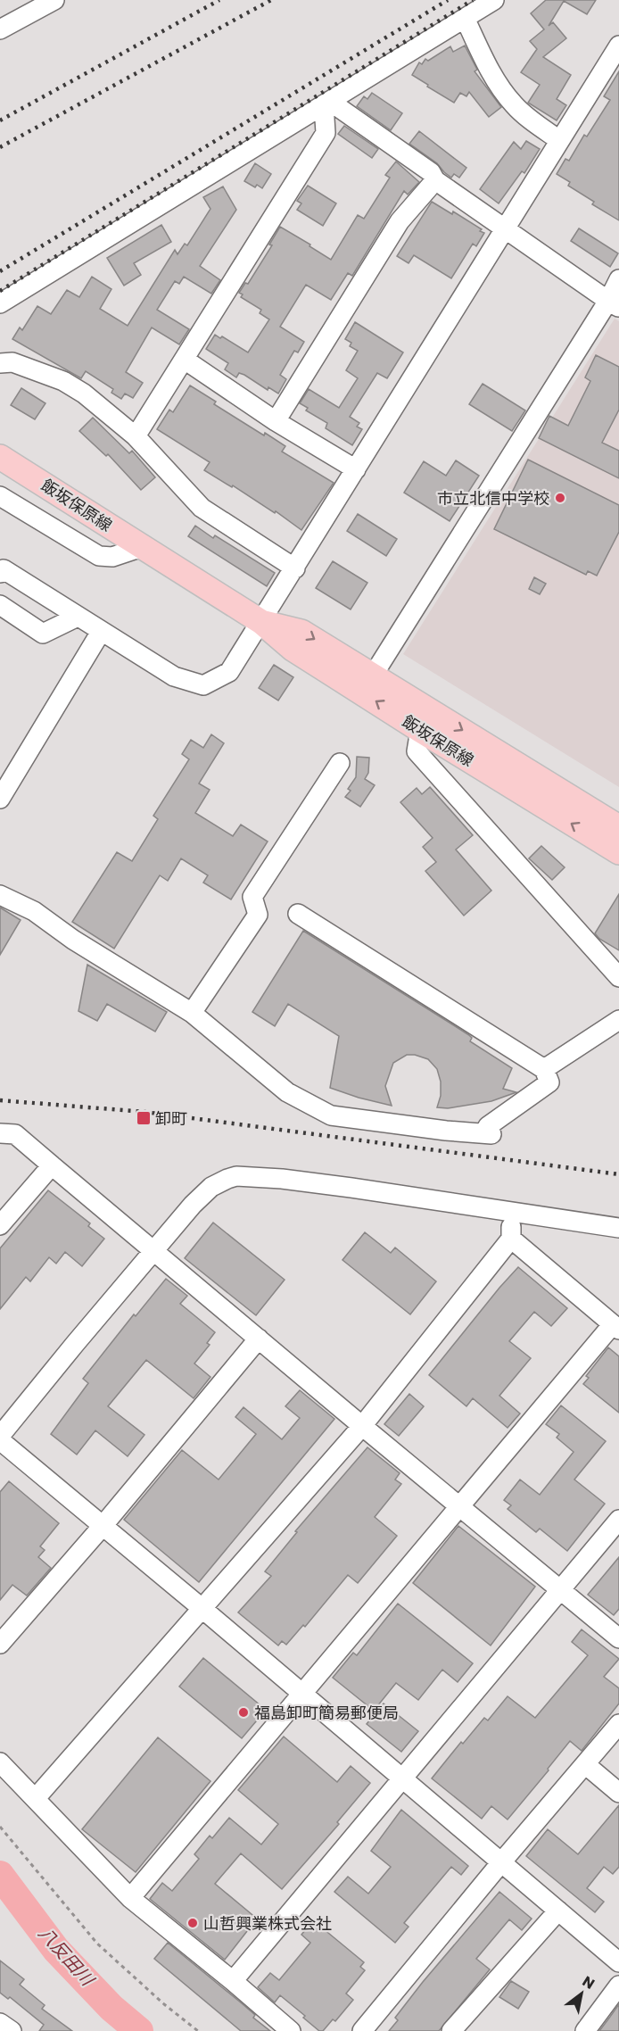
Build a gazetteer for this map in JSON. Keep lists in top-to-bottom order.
{
  "streets": {
    "main road": ["飯坂保原線"]
  },
  "water": ["八反田川"],
  "places": {
    "other": ["市立北信中学校", "福島卸町簡易郵便局", "山哲興業株式会社"],
    "transit": ["卸町"]
  },
  "north": "top right"
}
